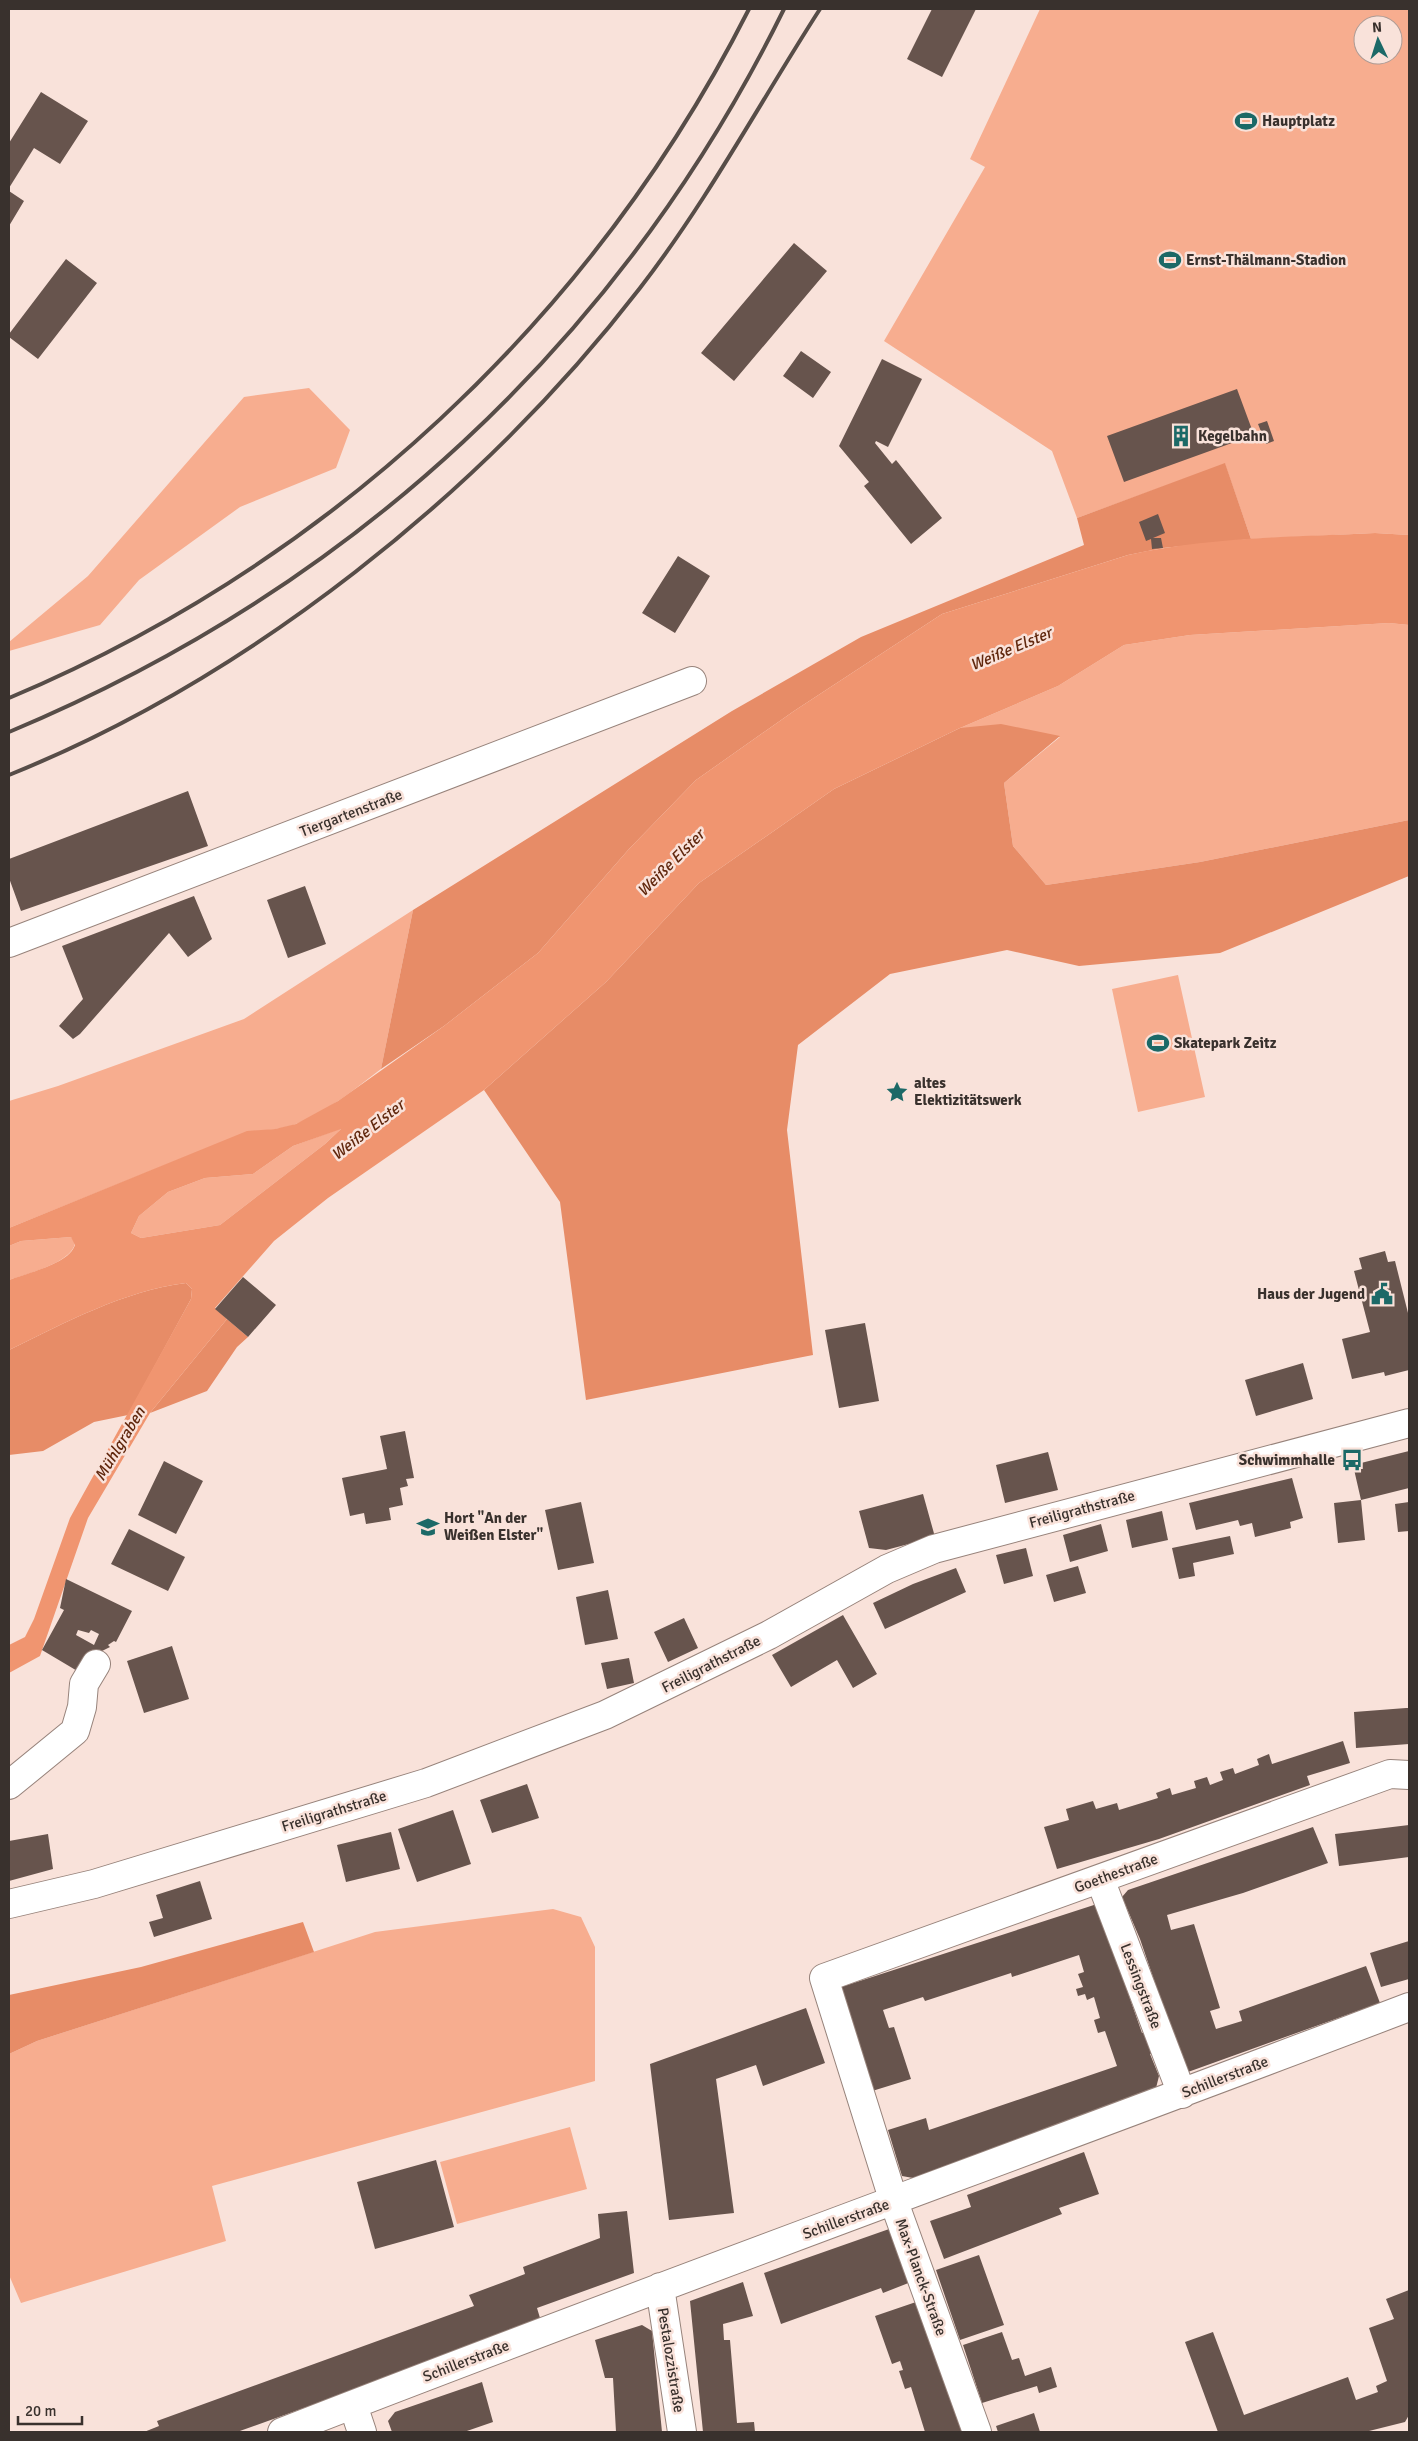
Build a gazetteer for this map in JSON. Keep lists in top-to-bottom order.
{
  "streets": {
    "street": [
      "Tiergartenstraße",
      "Freiligrathstraße",
      "Goethestraße",
      "Lessingstraße",
      "Schillerstraße",
      "Max-Planck-Straße",
      "Pestalozzistraße"
    ]
  },
  "crossings": [
    ["Goethestraße", "Lessingstraße"],
    ["Goethestraße", "Max-Planck-Straße"],
    ["Lessingstraße", "Schillerstraße"],
    ["Schillerstraße", "Max-Planck-Straße"],
    ["Schillerstraße", "Pestalozzistraße"]
  ],
  "water": ["Weiße Elster", "Mühlgraben"],
  "places": {
    "sports": ["Hauptplatz", "Ernst-Thälmann-Stadion", "Skatepark Zeitz"],
    "building": ["Kegelbahn"],
    "place": ["altes Elektizitätswerk"],
    "public building": ["Haus der Jugend"],
    "bus stop": ["Schwimmhalle"],
    "school or university": ["Hort \"An der Weißen Elster\""]
  },
  "scale_bar": "20 m",
  "north": "top"
}
